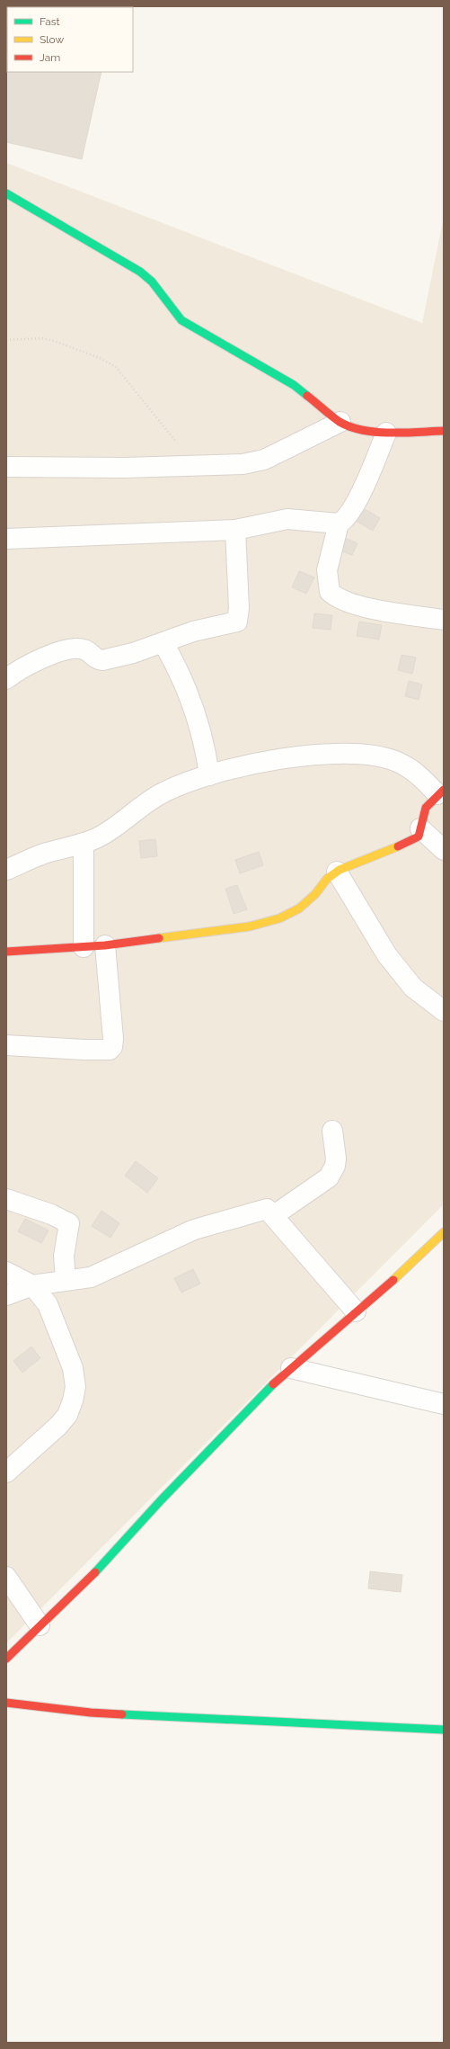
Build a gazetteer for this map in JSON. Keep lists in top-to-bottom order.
{
  "legend": ["Fast", "Slow", "Jam"]
}
